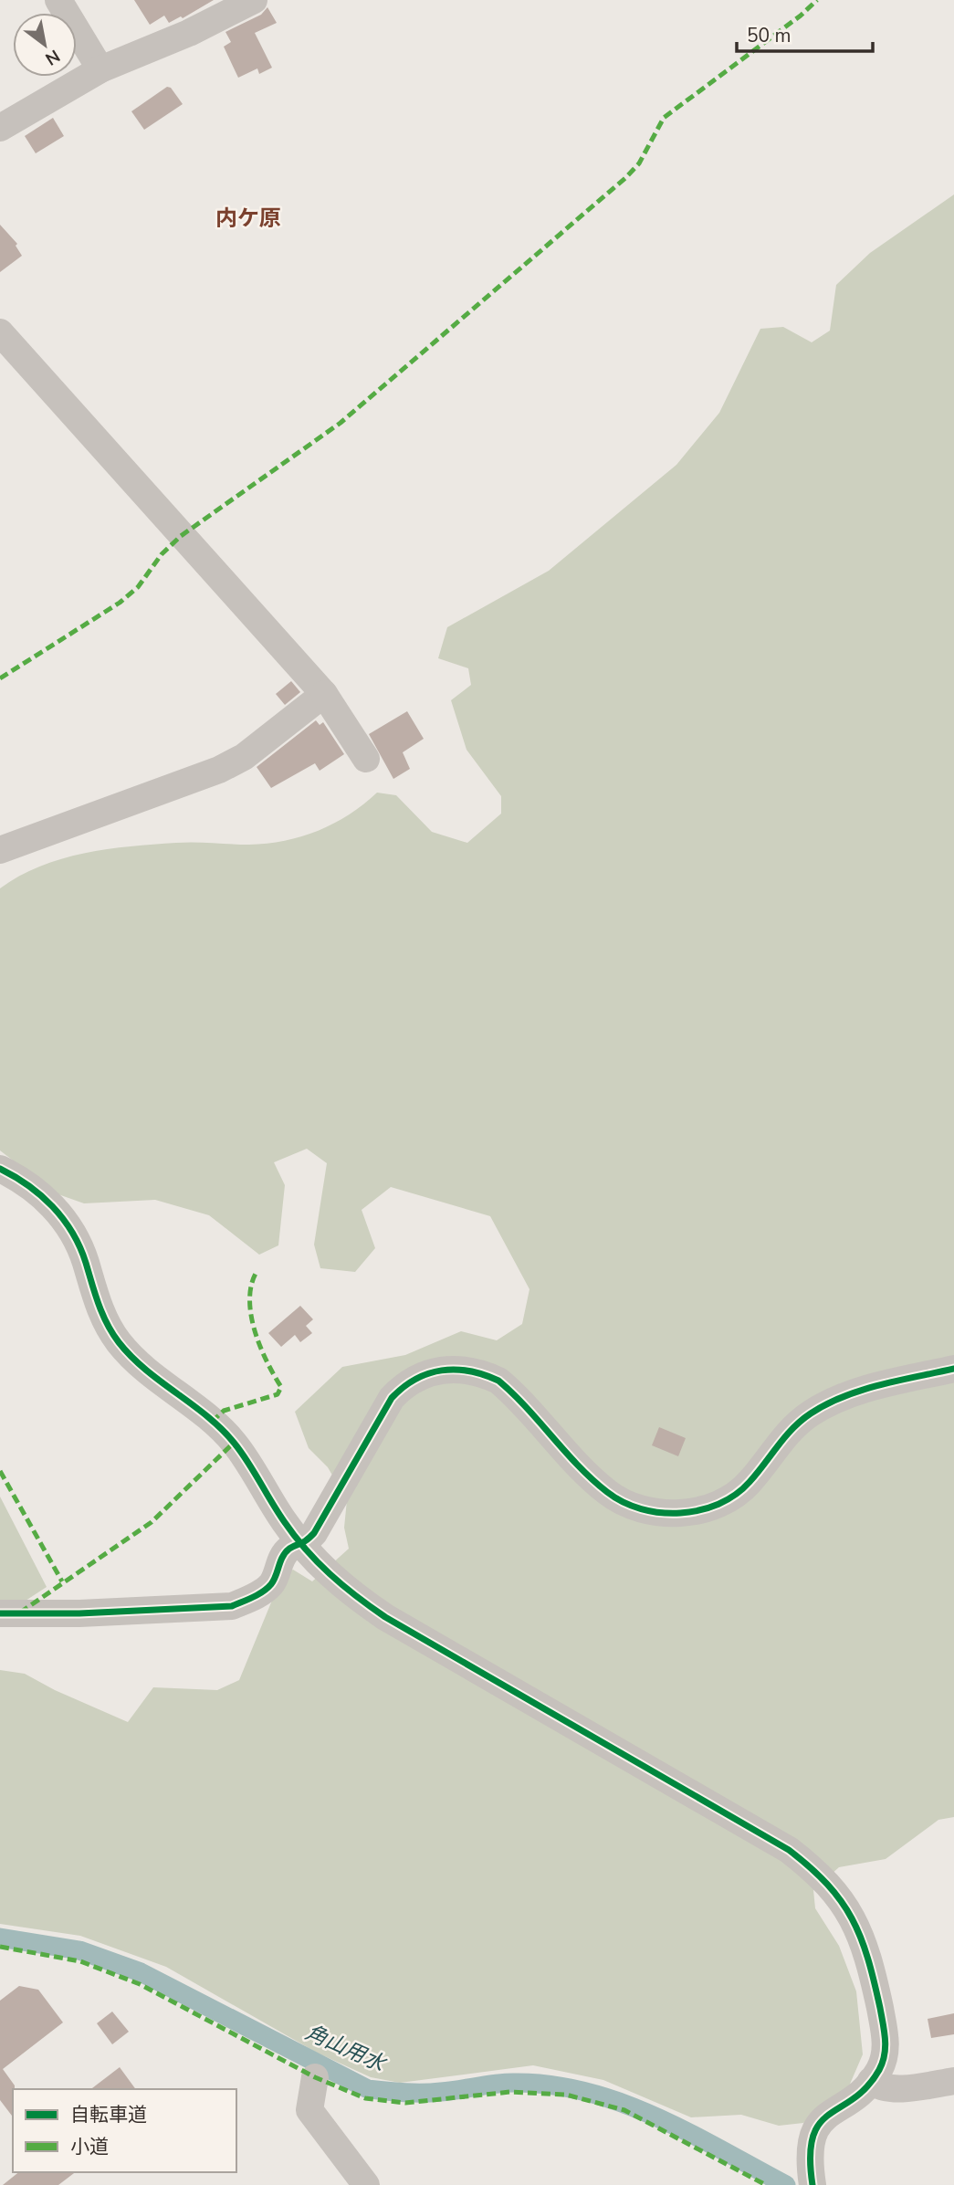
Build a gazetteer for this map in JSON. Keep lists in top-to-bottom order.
{
  "districts": ["内ケ原"],
  "water": ["角山用水"],
  "legend": ["自転車道", "小道"],
  "scale_bar": "50 m",
  "north": "bottom right"
}
